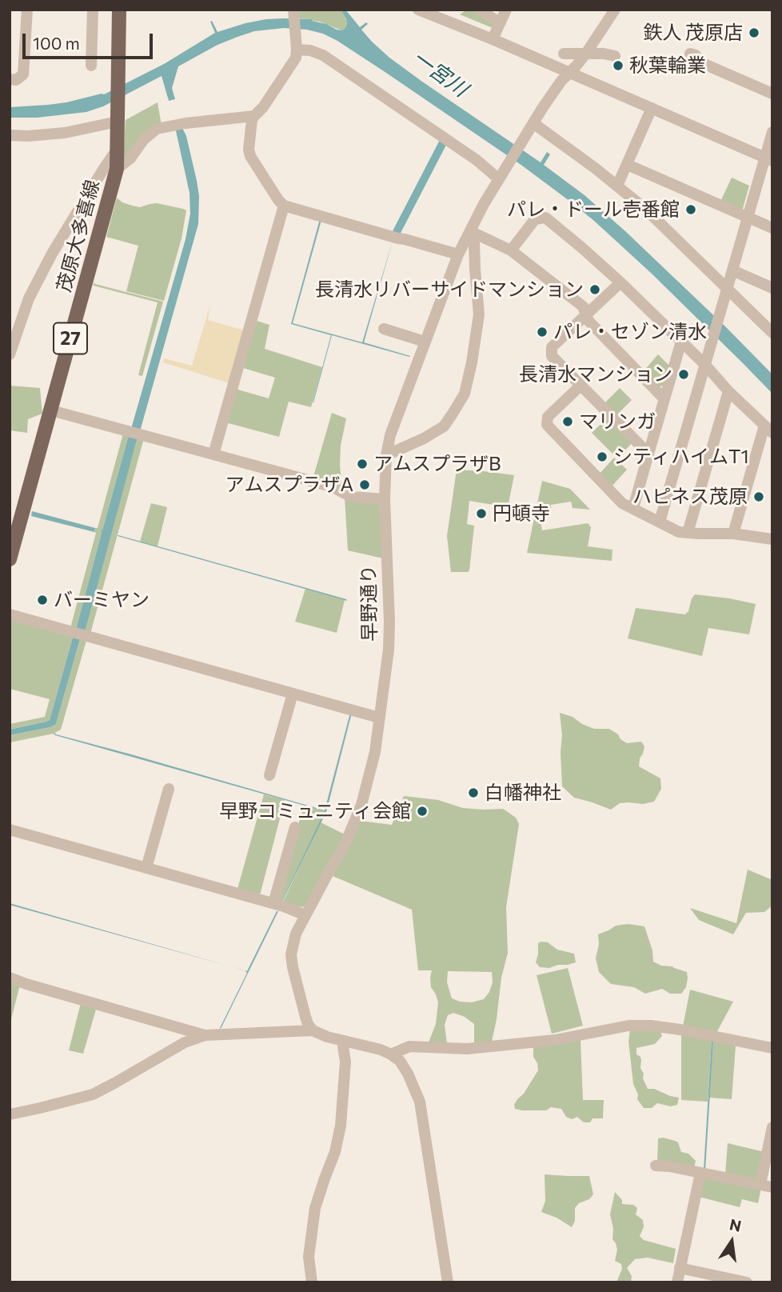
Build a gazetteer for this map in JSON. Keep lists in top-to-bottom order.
{
  "streets": {
    "main road": ["茂原大多喜線", "27"],
    "street": ["早野通り"]
  },
  "crossings": [
    ["茂原大多喜線", "27"]
  ],
  "water": ["一宮川"],
  "places": [
    "鉄人 茂原店",
    "秋葉輪業",
    "パレ・ドール壱番館",
    "長清水リバーサイドマンション",
    "パレ・セゾン清水",
    "長清水マンション",
    "マリンガ",
    "シティハイムT1",
    "アムスプラザB",
    "アムスプラザA",
    "ハピネス茂原",
    "円頓寺",
    "バーミヤン",
    "白幡神社",
    "早野コミュニティ会館"
  ],
  "scale_bar": "100 m",
  "north": "top"
}
